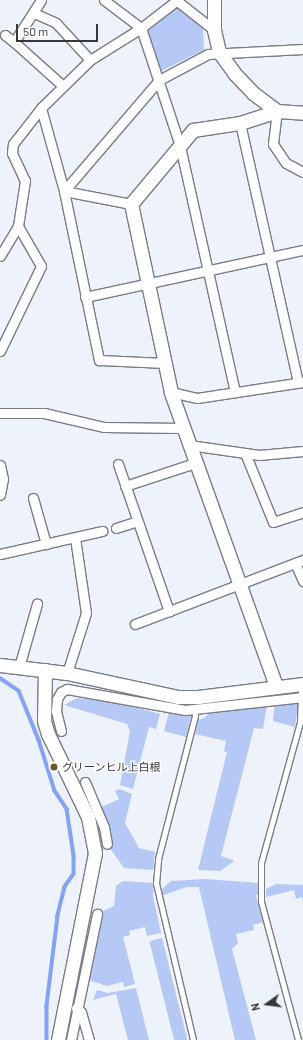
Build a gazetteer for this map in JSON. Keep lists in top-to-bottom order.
{
  "places": ["グリーンヒル上白根"],
  "scale_bar": "50 m",
  "north": "left"
}
